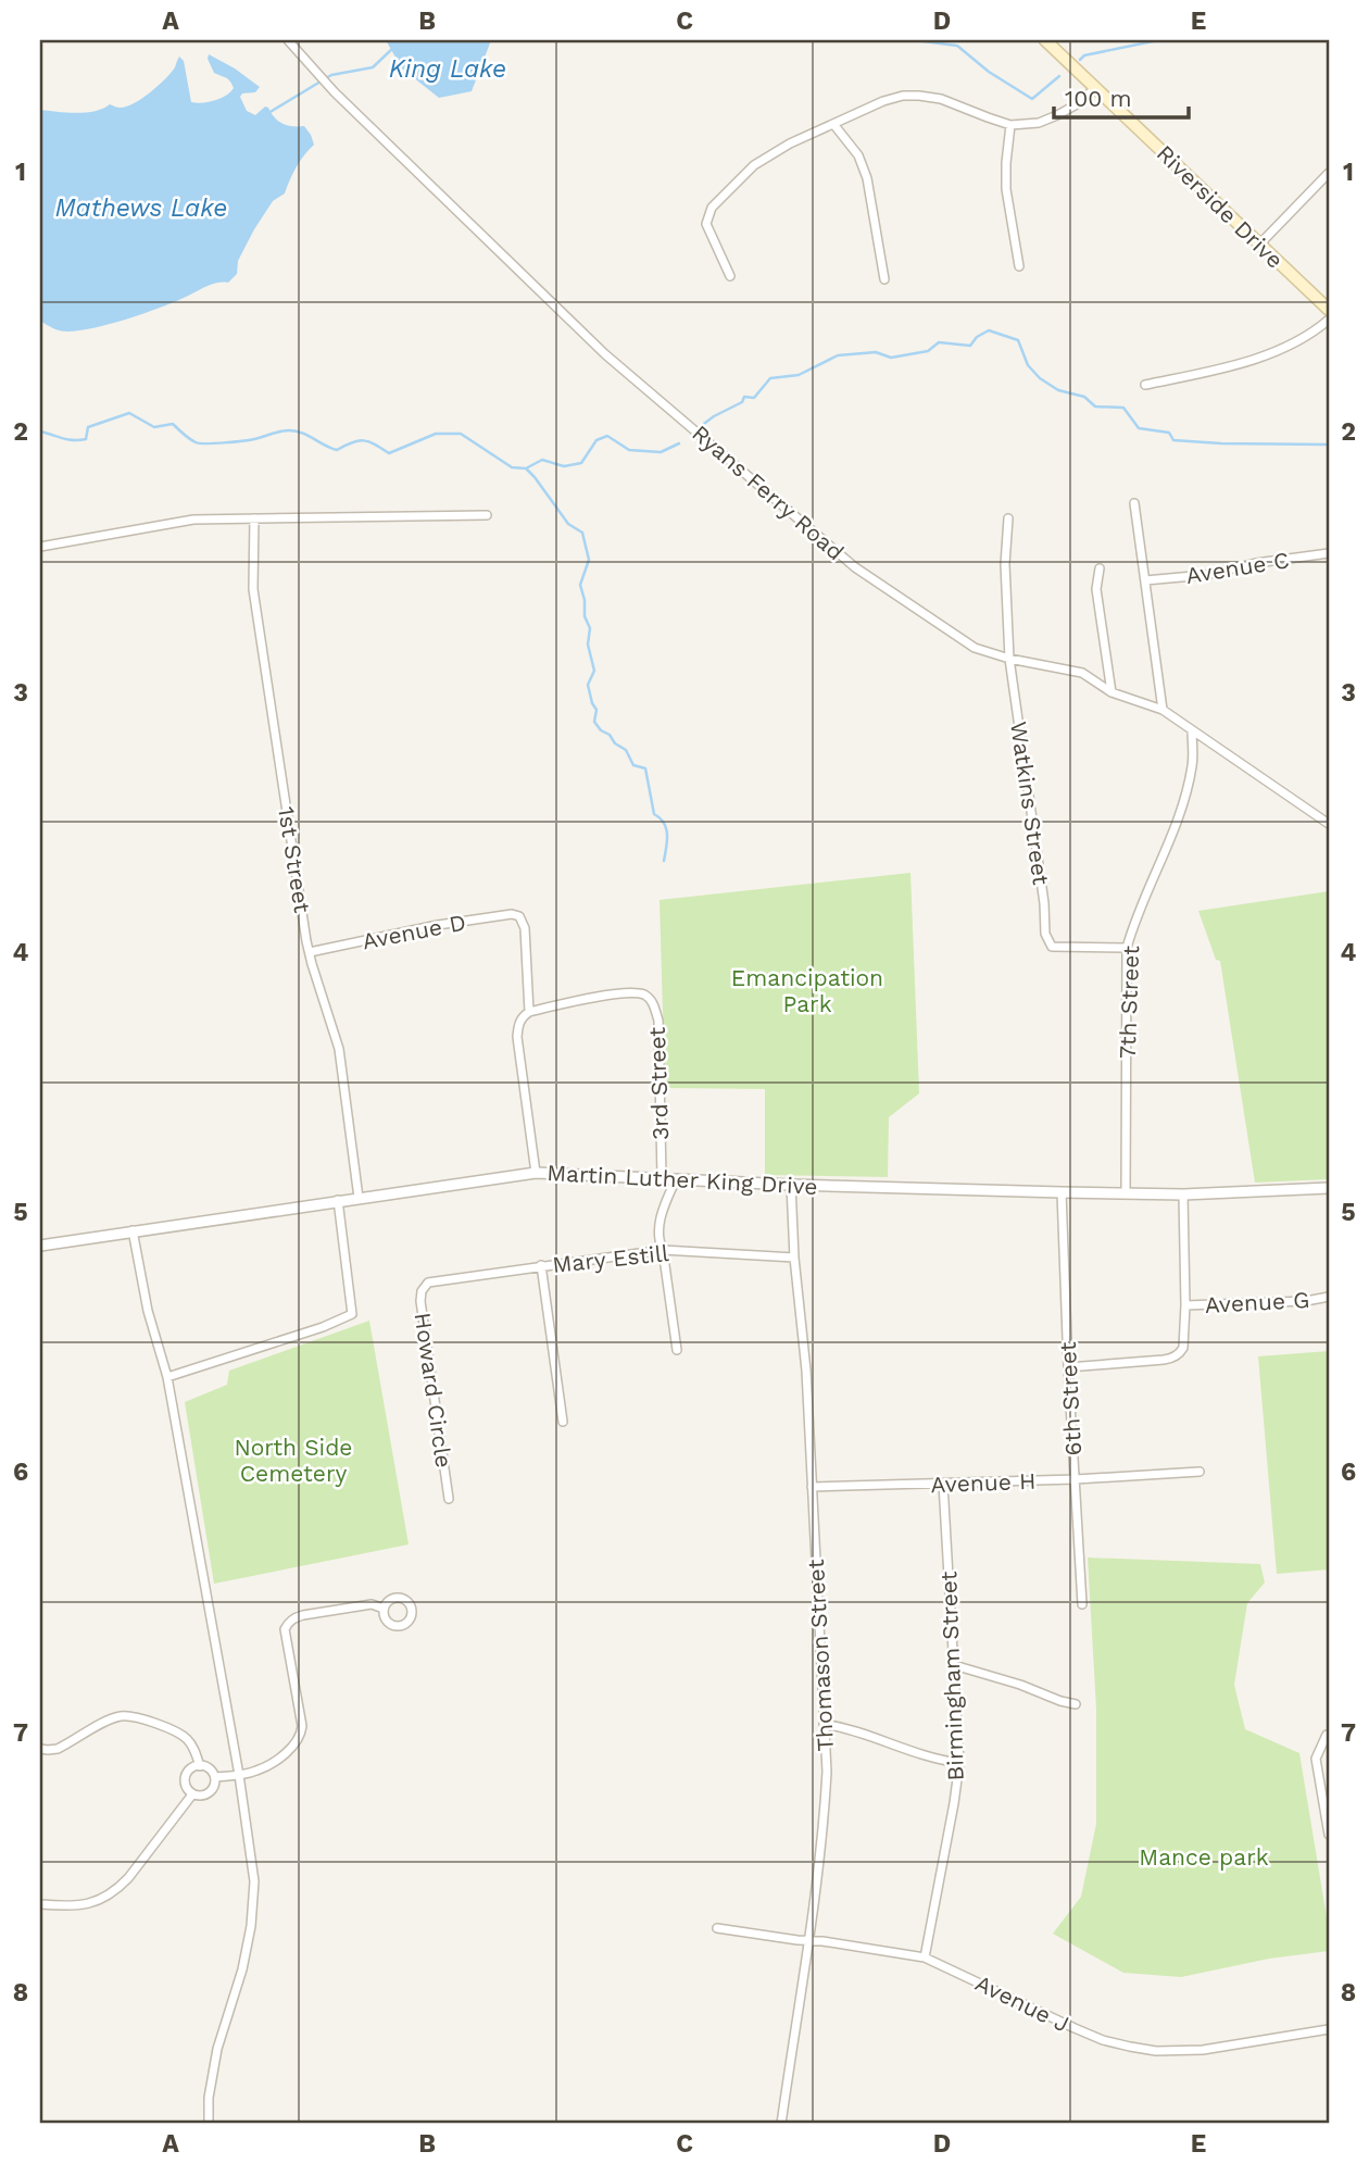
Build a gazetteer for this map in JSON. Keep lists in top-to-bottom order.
{
  "streets": {
    "main road": ["Riverside Drive"],
    "street": [
      "Ryans Ferry Road",
      "Avenue C",
      "Watkins Street",
      "1st Street",
      "Avenue D",
      "7th Street",
      "3rd Street",
      "Martin Luther King Drive",
      "Mary Estill",
      "Avenue G",
      "Howard Circle",
      "6th Street",
      "Avenue H",
      "Thomason Street",
      "Birmingham Street",
      "Avenue J"
    ]
  },
  "crossings": [
    ["Ryans Ferry Road", "Watkins Street"],
    ["Ryans Ferry Road", "7th Street"],
    ["Watkins Street", "7th Street"],
    ["1st Street", "Avenue D"],
    ["1st Street", "Martin Luther King Drive"],
    ["Avenue D", "3rd Street"],
    ["7th Street", "Martin Luther King Drive"],
    ["3rd Street", "Martin Luther King Drive"],
    ["Martin Luther King Drive", "6th Street"],
    ["Martin Luther King Drive", "Thomason Street"],
    ["Mary Estill", "Howard Circle"],
    ["Mary Estill", "Thomason Street"],
    ["6th Street", "Avenue H"],
    ["Avenue H", "Thomason Street"],
    ["Avenue H", "Birmingham Street"],
    ["Thomason Street", "Avenue J"],
    ["Birmingham Street", "Avenue J"]
  ],
  "water": ["King Lake", "Mathews Lake"],
  "parks": ["Emancipation Park", "North Side Cemetery", "Mance park"],
  "scale_bar": "100 m",
  "grid": {
    "columns": [
      "A",
      "B",
      "C",
      "D",
      "E"
    ],
    "rows": [
      "1",
      "2",
      "3",
      "4",
      "5",
      "6",
      "7",
      "8"
    ]
  }
}
